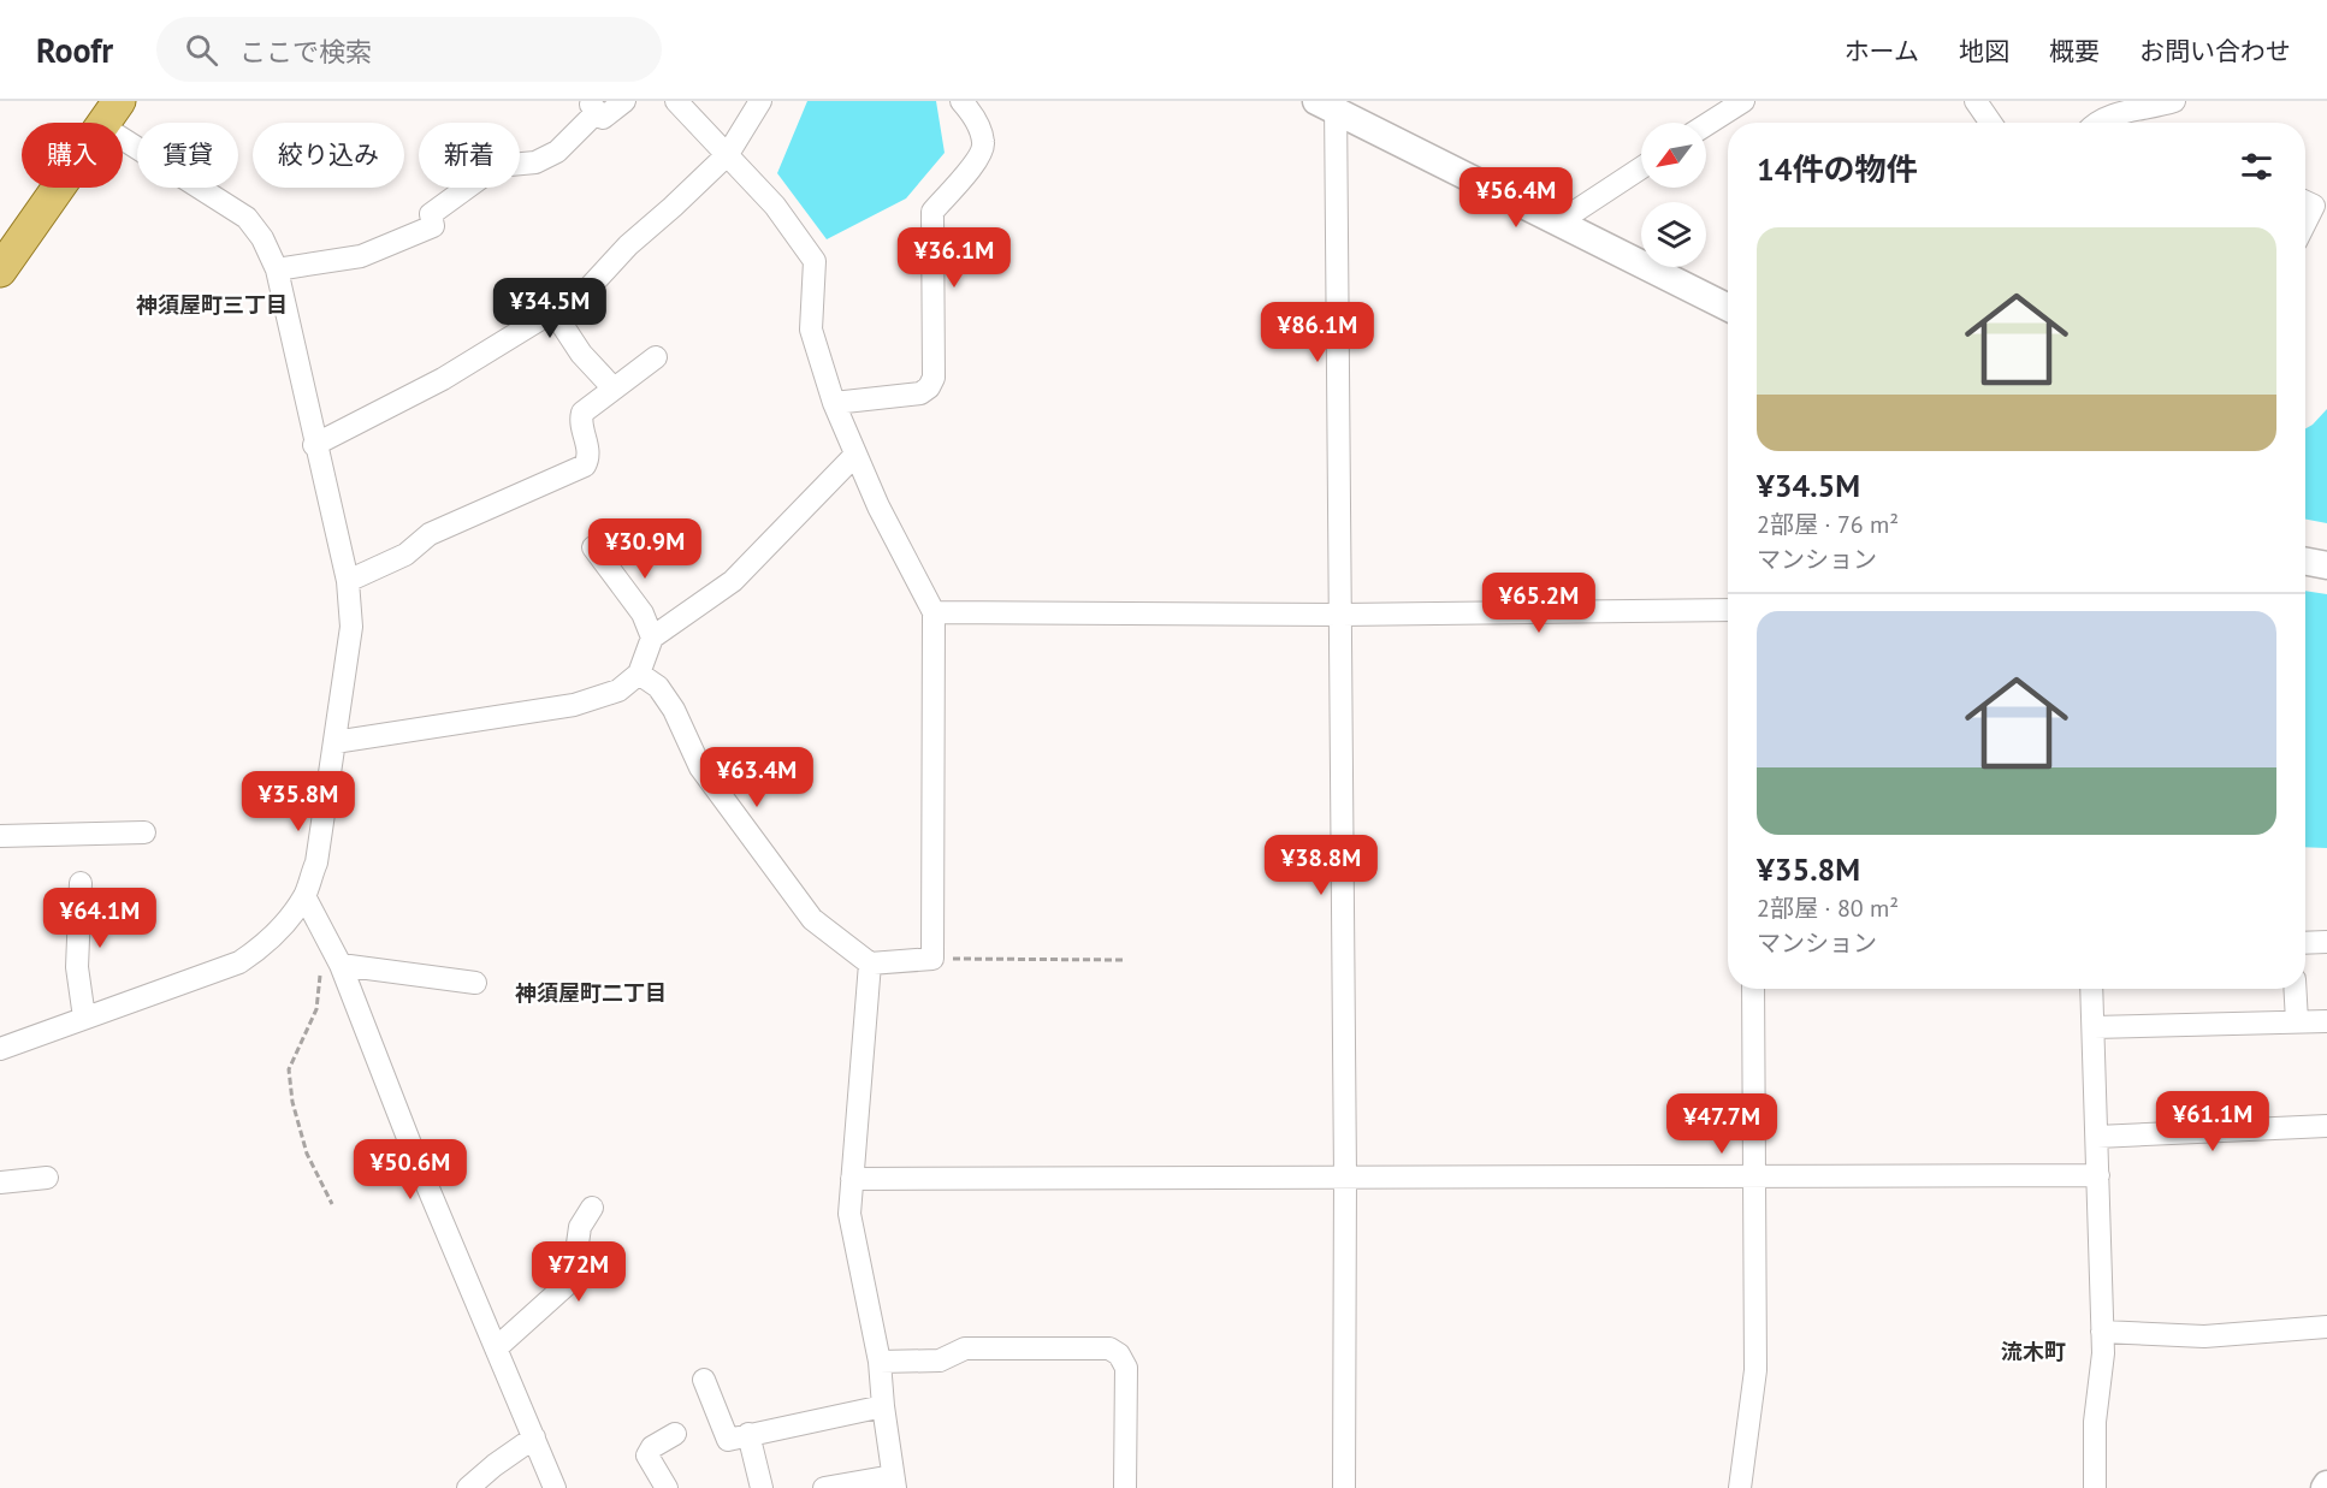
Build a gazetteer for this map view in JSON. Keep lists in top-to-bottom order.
{
  "districts": ["神須屋町三丁目", "神須屋町二丁目", "流木町"],
  "north": "bottom left",
  "page": {
    "header": "Roofr",
    "search": "ここで検索",
    "nav": [
      "ホーム",
      "地図",
      "概要",
      "お問い合わせ"
    ],
    "chip": [
      "購入",
      "賃貸",
      "絞り込み",
      "新着"
    ],
    "heading": "14件の物件",
    "price": [
      "¥56.4M",
      "¥36.1M",
      "¥34.5M",
      "¥86.1M",
      "¥30.9M",
      "¥65.2M",
      "¥63.4M",
      "¥35.8M",
      "¥38.8M",
      "¥64.1M",
      "¥61.1M",
      "¥47.7M",
      "¥50.6M",
      "¥72M"
    ],
    "list": [
      {
        "name": "¥34.5M",
        "note": "2部屋 · 76 m² · マンション"
      },
      {
        "name": "¥35.8M",
        "note": "2部屋 · 80 m² · マンション"
      }
    ]
  }
}
